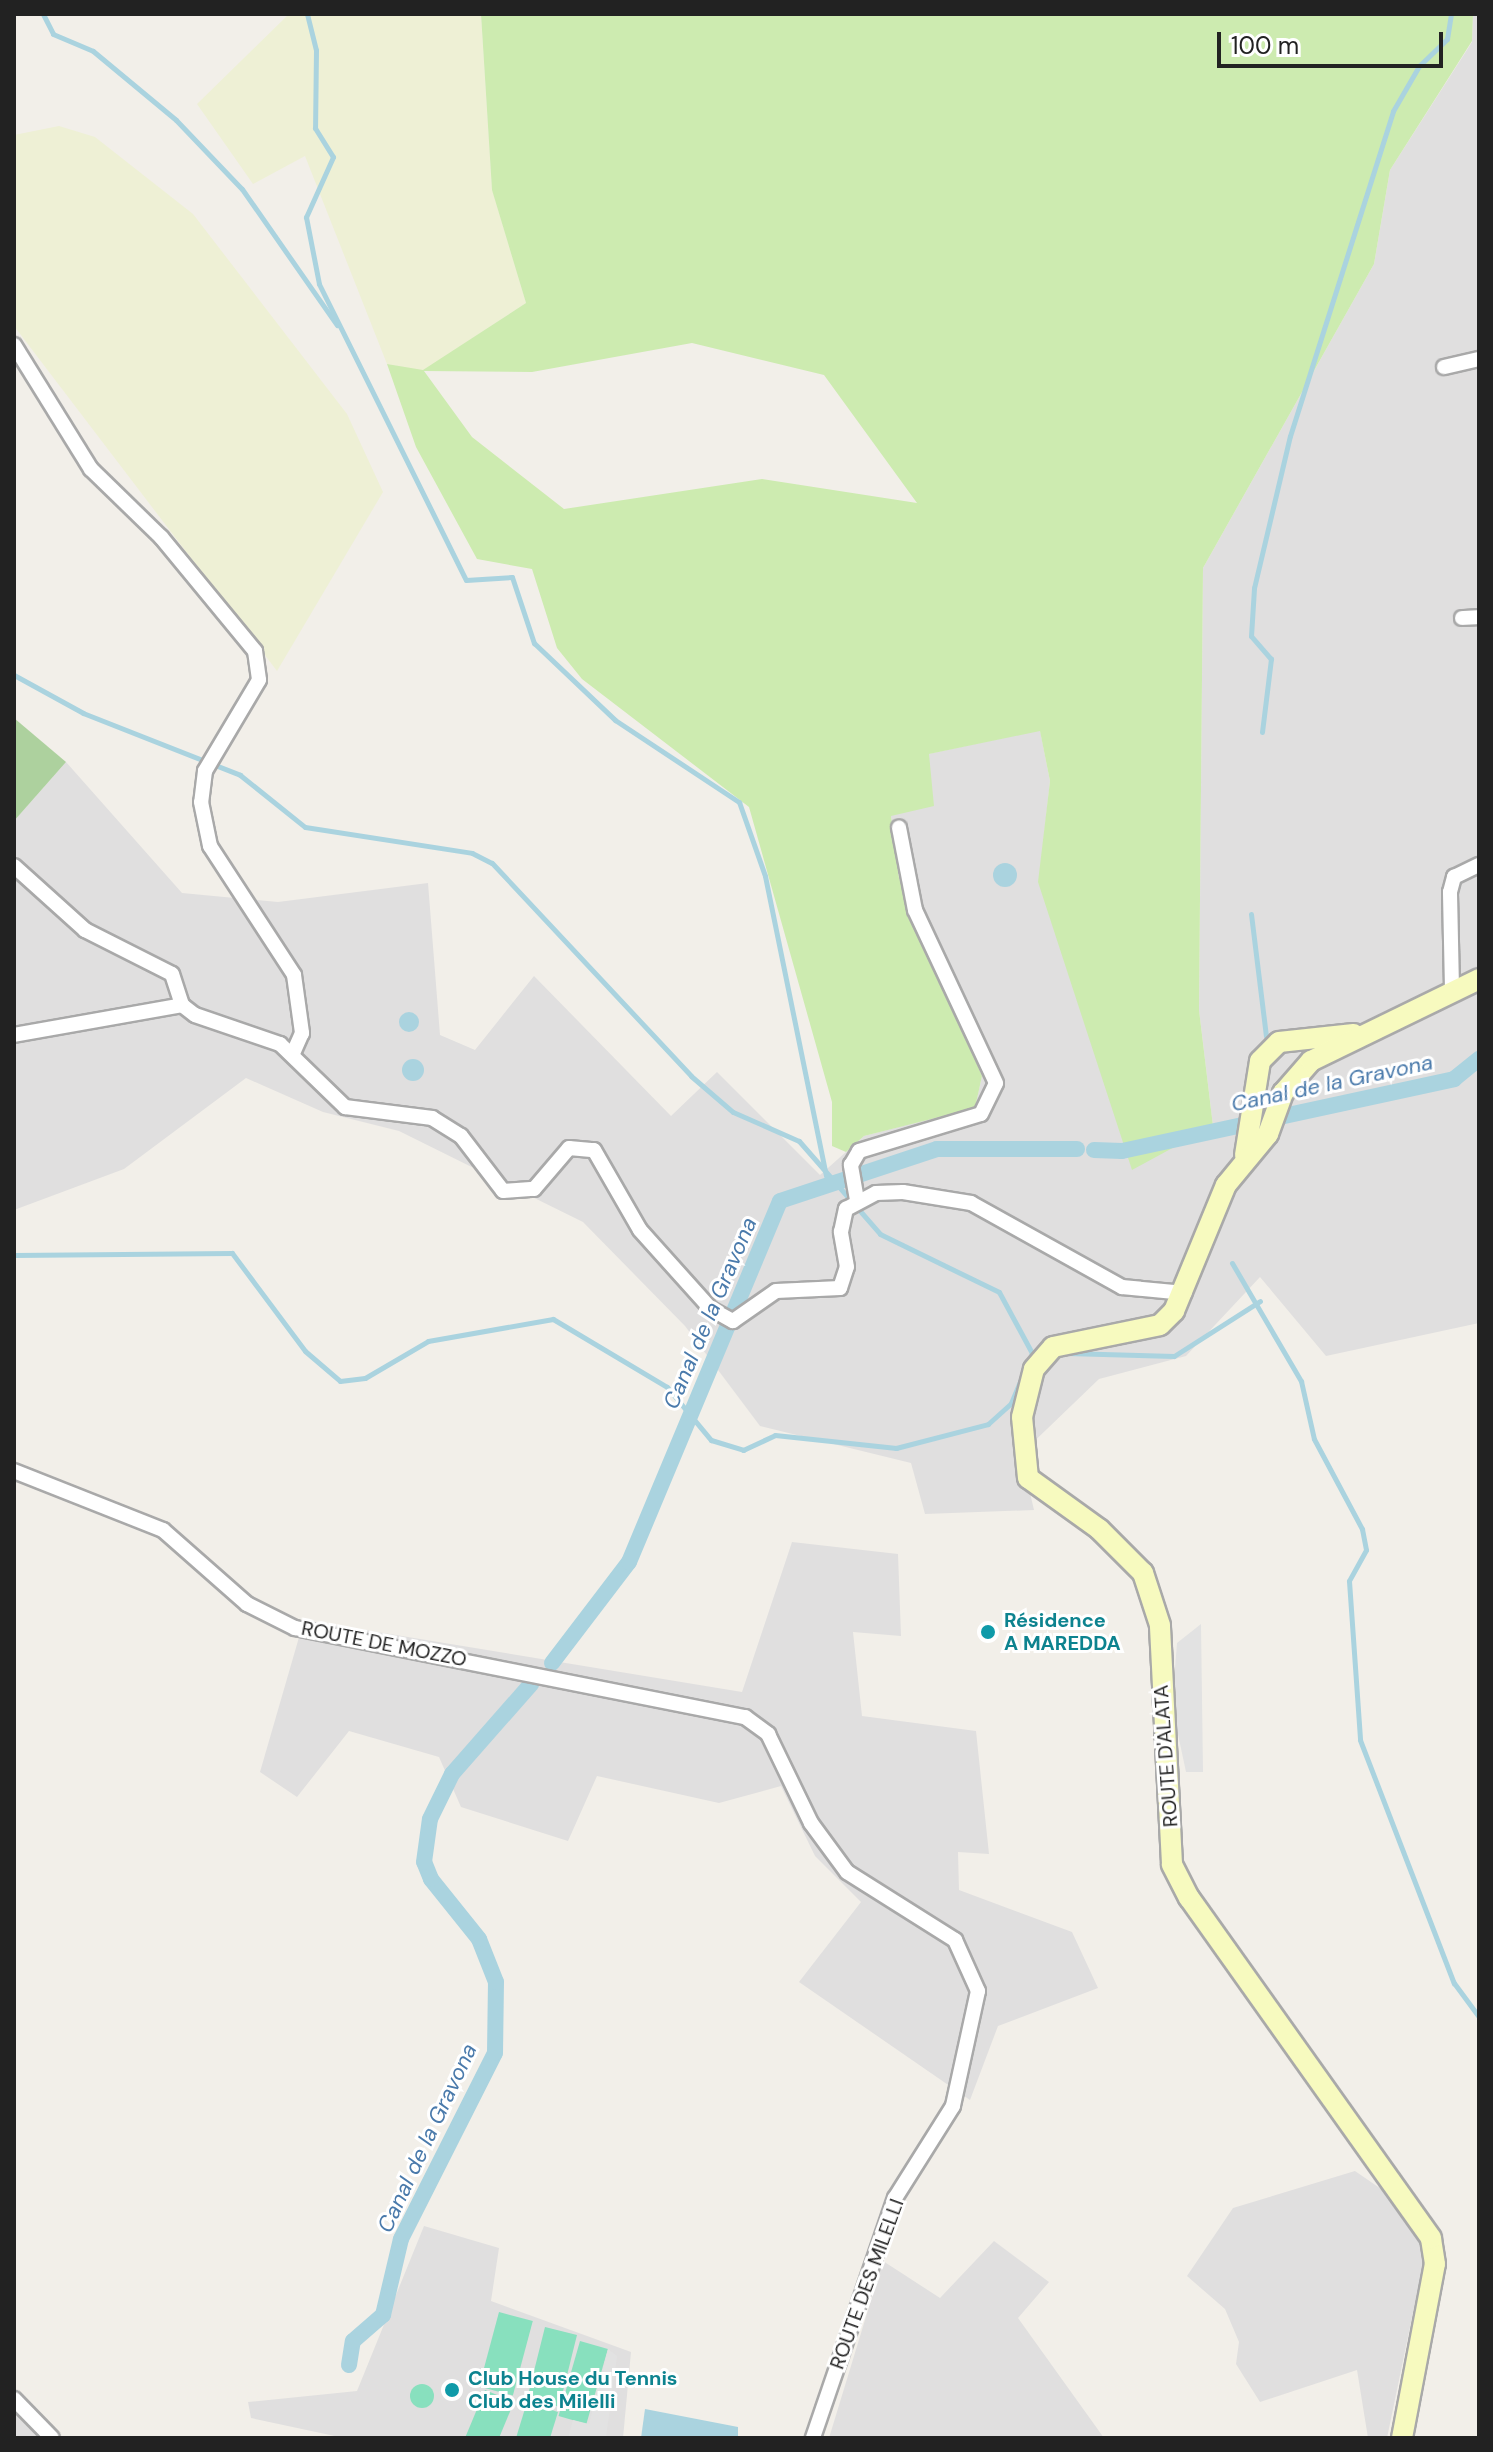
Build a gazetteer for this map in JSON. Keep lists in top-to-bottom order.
{
  "streets": {
    "street": ["ROUTE DE MOZZO", "ROUTE D'ALATA", "ROUTE DES MILELLI"]
  },
  "crossings": [
    ["ROUTE DE MOZZO", "ROUTE DES MILELLI"]
  ],
  "water": ["Canal de la Gravona"],
  "places": ["Résidence A MAREDDA", "Club House du Tennis Club des Milelli"],
  "scale_bar": "100 m"
}
